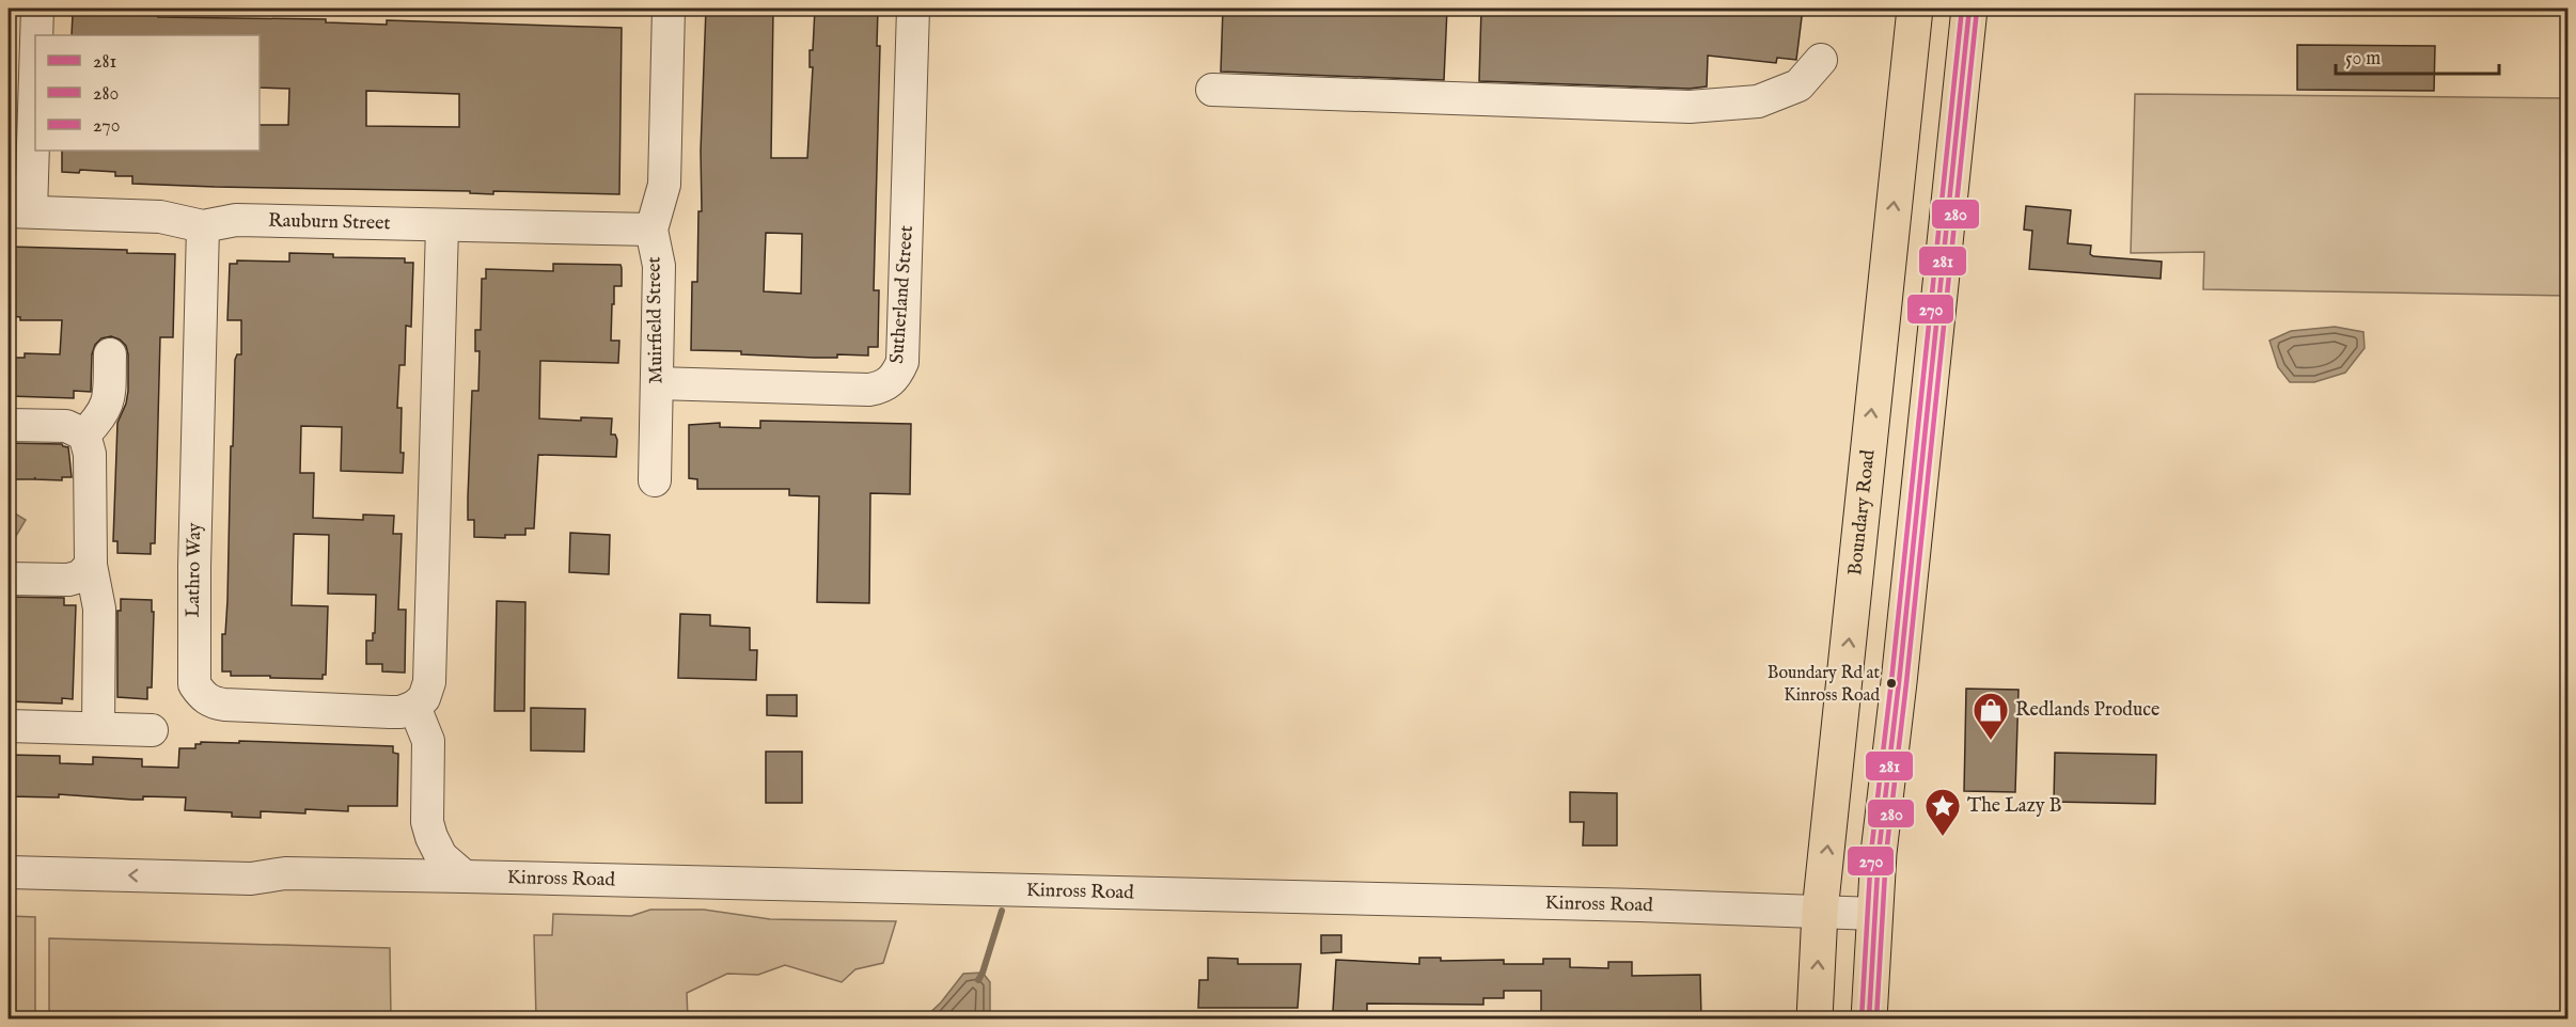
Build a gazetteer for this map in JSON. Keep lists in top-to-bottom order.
{
  "streets": {
    "highway": ["Boundary Road"],
    "street": [
      "Rauburn Street",
      "Sutherland Street",
      "Muirfield Street",
      "Lathro Way",
      "Kinross Road"
    ]
  },
  "crossings": [
    ["Rauburn Street", "Muirfield Street"],
    ["Rauburn Street", "Lathro Way"],
    ["Sutherland Street", "Muirfield Street"],
    ["Boundary Road", "Kinross Road"]
  ],
  "places": {
    "other": ["Boundary Rd at Kinross Road"],
    "shop": ["Redlands Produce"],
    "place": ["The Lazy B"]
  },
  "lines": ["transit line 281", "transit line 270", "transit line 280"],
  "legend": ["281", "280", "270"],
  "scale_bar": "50 m"
}
